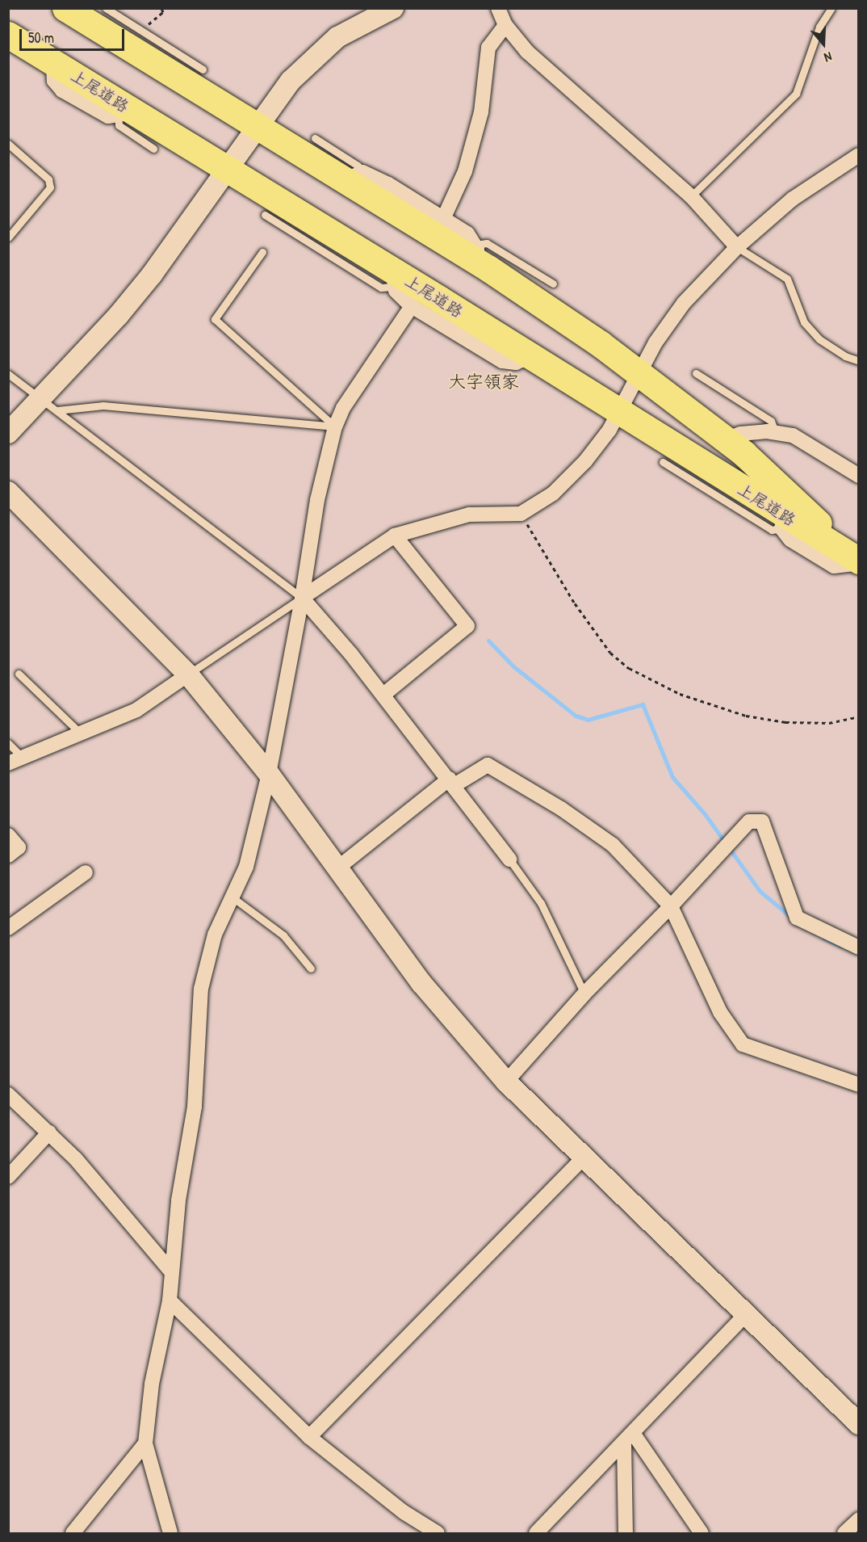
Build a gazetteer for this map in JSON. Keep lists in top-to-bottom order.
{
  "streets": {
    "highway": ["上尾道路"]
  },
  "districts": ["大字領家"],
  "scale_bar": "50 m",
  "north": "bottom"
}
